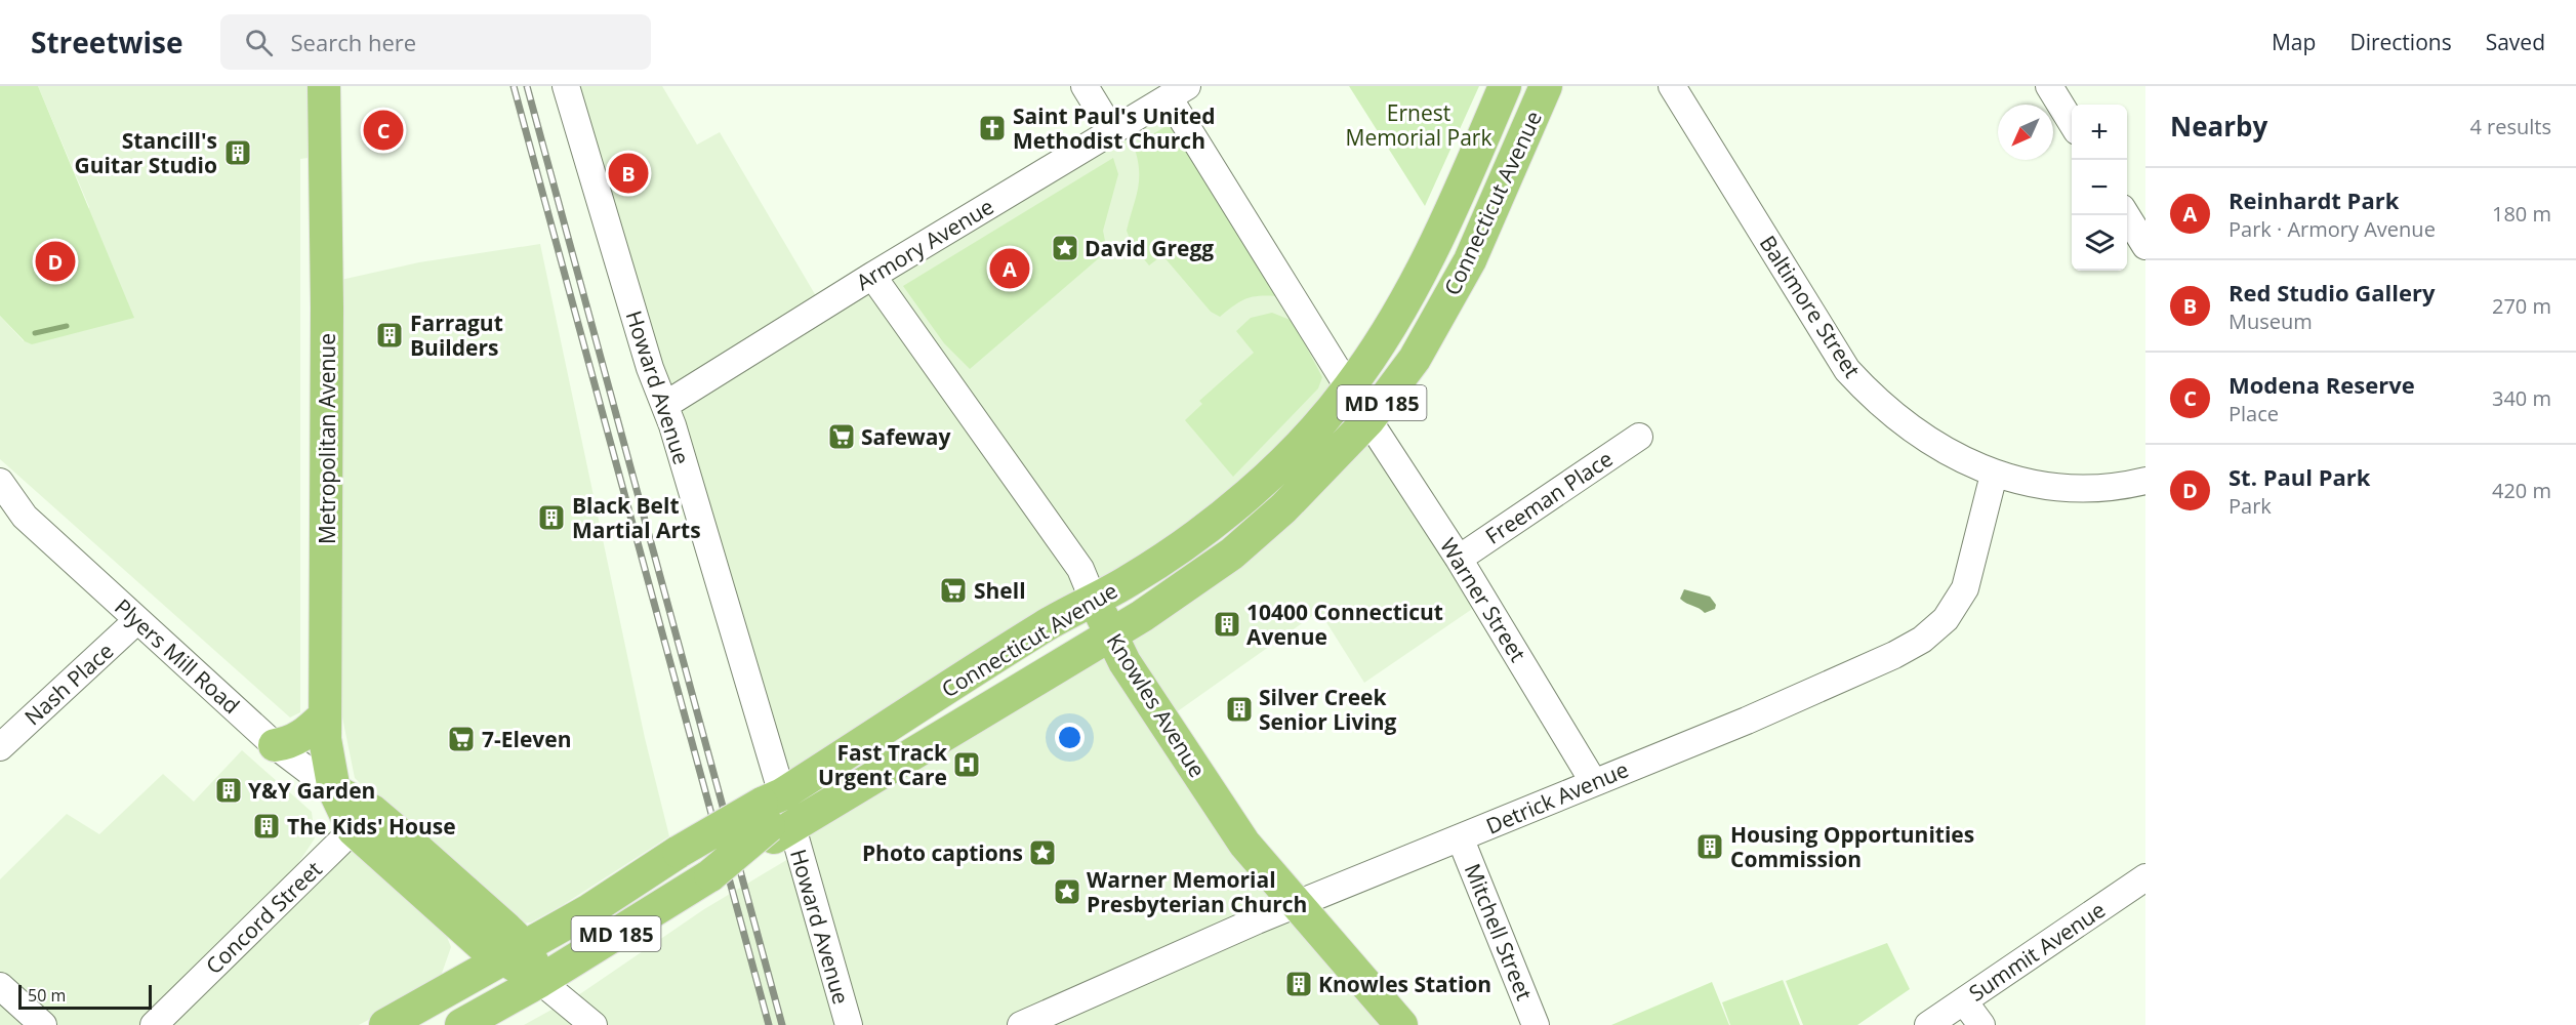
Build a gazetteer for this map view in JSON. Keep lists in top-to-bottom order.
{
  "streets": {
    "main road": [
      "Connecticut Avenue",
      "MD 185",
      "Metropolitan Avenue",
      "Plyers Mill Road",
      "Knowles Avenue"
    ],
    "street": [
      "Armory Avenue",
      "Baltimore Street",
      "Howard Avenue",
      "Freeman Place",
      "Warner Street",
      "Nash Place",
      "Detrick Avenue",
      "Concord Street",
      "Mitchell Street",
      "Summit Avenue"
    ]
  },
  "crossings": [
    ["Connecticut Avenue", "Howard Avenue"],
    ["Connecticut Avenue", "MD 185"],
    ["Connecticut Avenue", "Warner Street"],
    ["Connecticut Avenue", "Plyers Mill Road"],
    ["Connecticut Avenue", "Knowles Avenue"],
    ["Armory Avenue", "Howard Avenue"],
    ["Armory Avenue", "Knowles Avenue"],
    ["Baltimore Street", "Detrick Avenue"],
    ["Howard Avenue", "MD 185"],
    ["MD 185", "Plyers Mill Road"],
    ["Metropolitan Avenue", "Plyers Mill Road"],
    ["Freeman Place", "Warner Street"],
    ["Warner Street", "Detrick Avenue"],
    ["Plyers Mill Road", "Nash Place"],
    ["Plyers Mill Road", "Concord Street"],
    ["Knowles Avenue", "Detrick Avenue"],
    ["Detrick Avenue", "Mitchell Street"]
  ],
  "parks": ["Ernest Memorial Park"],
  "places": {
    "church": ["Saint Paul's United Methodist Church"],
    "building": [
      "Stancill's Guitar Studio",
      "Farragut Builders",
      "Black Belt Martial Arts",
      "10400 Connecticut Avenue",
      "Silver Creek Senior Living",
      "Y&Y Garden",
      "The Kids' House",
      "Housing Opportunities Commission",
      "Knowles Station"
    ],
    "place": ["David Gregg", "Photo captions", "Warner Memorial Presbyterian Church"],
    "supermarket": ["Safeway", "Shell", "7-Eleven"],
    "hospital": ["Fast Track Urgent Care"]
  },
  "scale_bar": "50 m",
  "north": "bottom left",
  "page": {
    "header": "Streetwise",
    "search": "Search here",
    "nav": ["Map", "Directions", "Saved"],
    "heading": ["Nearby", "4 results"],
    "map_buttons": ["+", "−"],
    "pins": [
      "C",
      "B",
      "D",
      "A"
    ],
    "list": [
      {
        "mark": "A",
        "name": "Reinhardt Park",
        "note": "Park · Armory Avenue",
        "value": "180 m"
      },
      {
        "mark": "B",
        "name": "Red Studio Gallery",
        "note": "Museum",
        "value": "270 m"
      },
      {
        "mark": "C",
        "name": "Modena Reserve",
        "note": "Place",
        "value": "340 m"
      },
      {
        "mark": "D",
        "name": "St. Paul Park",
        "note": "Park",
        "value": "420 m"
      }
    ],
    "scale": "50 m"
  }
}
